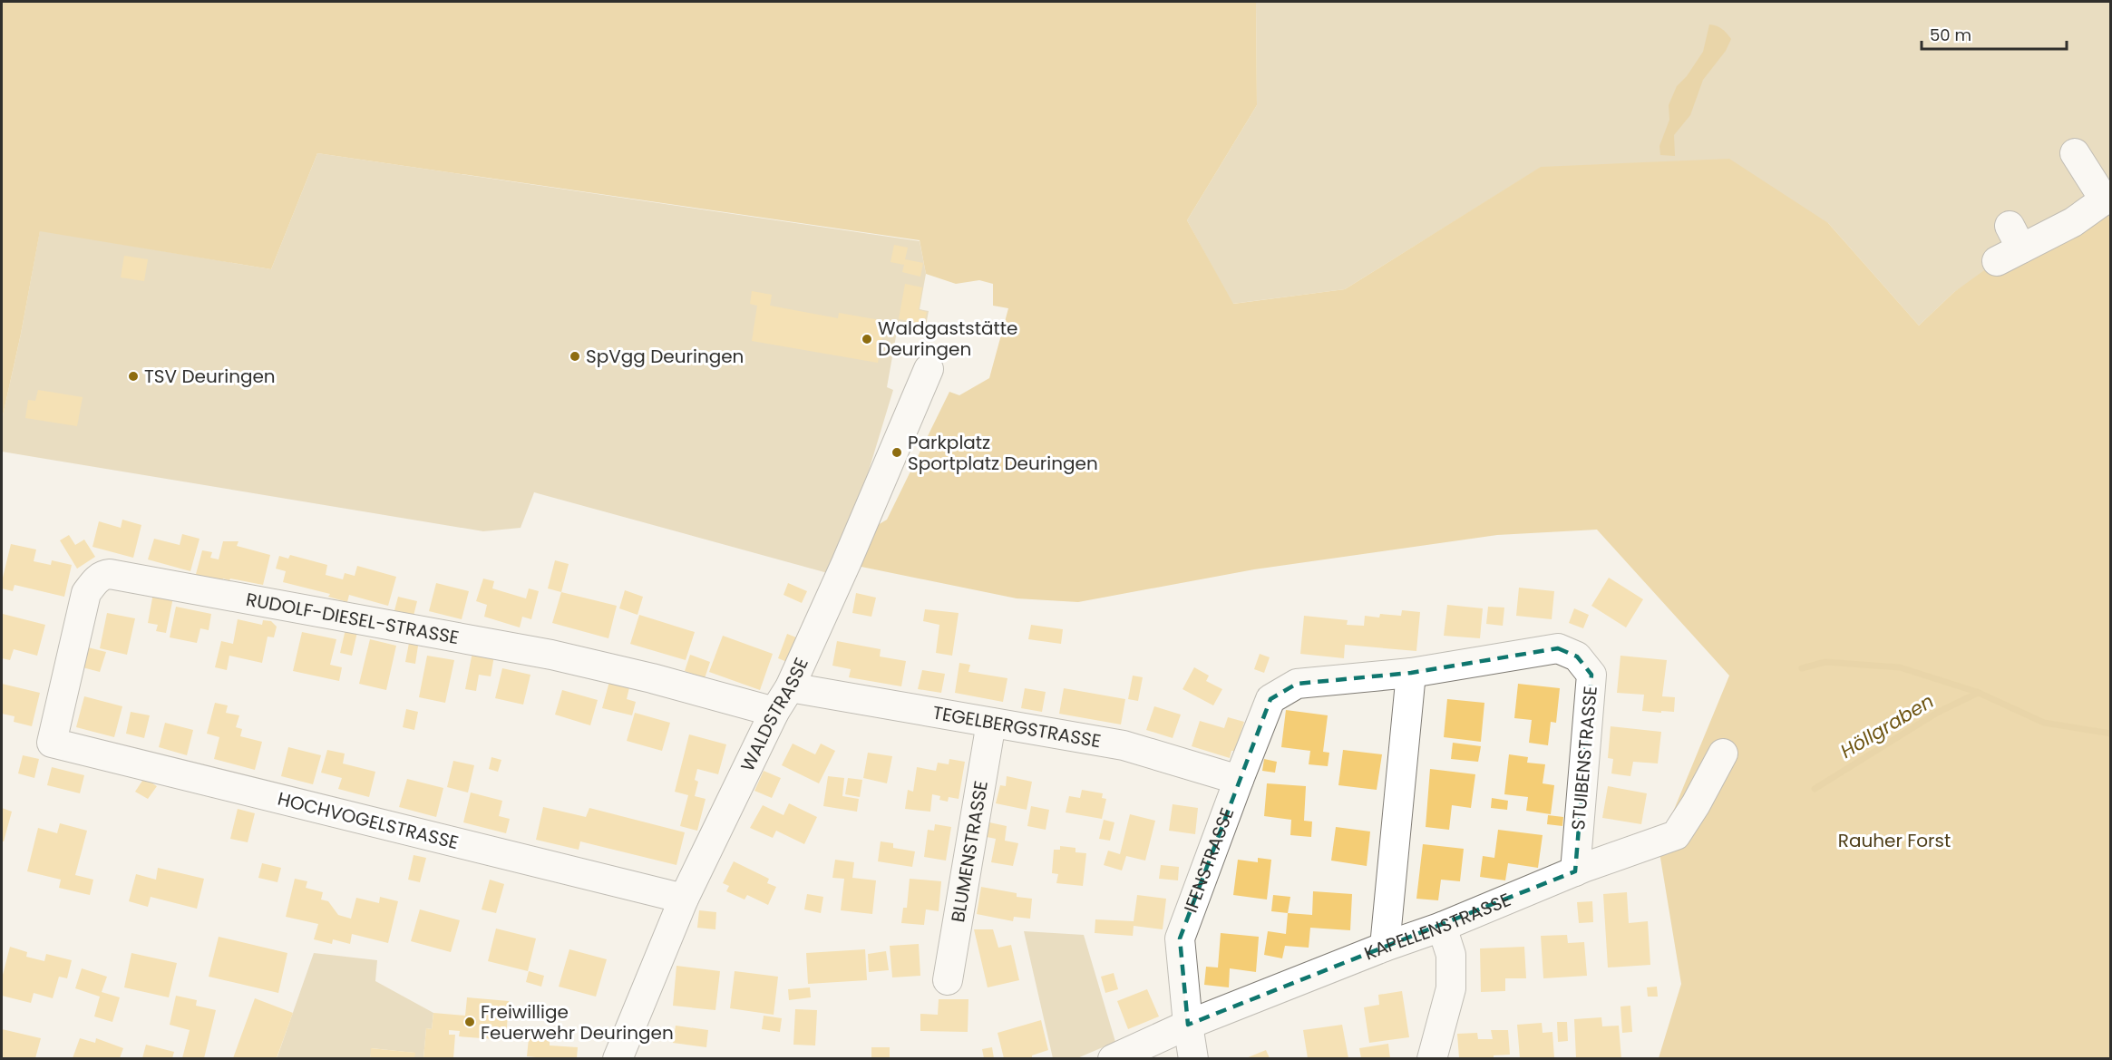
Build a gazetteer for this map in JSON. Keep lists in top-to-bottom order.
{
  "streets": {
    "street": [
      "RUDOLF-DIESEL-STRASSE",
      "WALDSTRASSE",
      "TEGELBERGSTRASSE",
      "STUIBENSTRASSE",
      "HOCHVOGELSTRASSE",
      "BLUMENSTRASSE",
      "IFENSTRASSE",
      "KAPELLENSTRASSE"
    ]
  },
  "crossings": [
    ["RUDOLF-DIESEL-STRASSE", "WALDSTRASSE"],
    ["RUDOLF-DIESEL-STRASSE", "HOCHVOGELSTRASSE"],
    ["WALDSTRASSE", "TEGELBERGSTRASSE"],
    ["WALDSTRASSE", "HOCHVOGELSTRASSE"],
    ["TEGELBERGSTRASSE", "BLUMENSTRASSE"],
    ["TEGELBERGSTRASSE", "IFENSTRASSE"],
    ["STUIBENSTRASSE", "IFENSTRASSE"],
    ["STUIBENSTRASSE", "KAPELLENSTRASSE"],
    ["IFENSTRASSE", "KAPELLENSTRASSE"]
  ],
  "water": ["Höllgraben"],
  "parks": ["Rauher Forst"],
  "places": [
    "Waldgaststätte Deuringen",
    "SpVgg Deuringen",
    "TSV Deuringen",
    "Parkplatz Sportplatz Deuringen",
    "Freiwillige Feuerwehr Deuringen"
  ],
  "scale_bar": "50 m"
}
